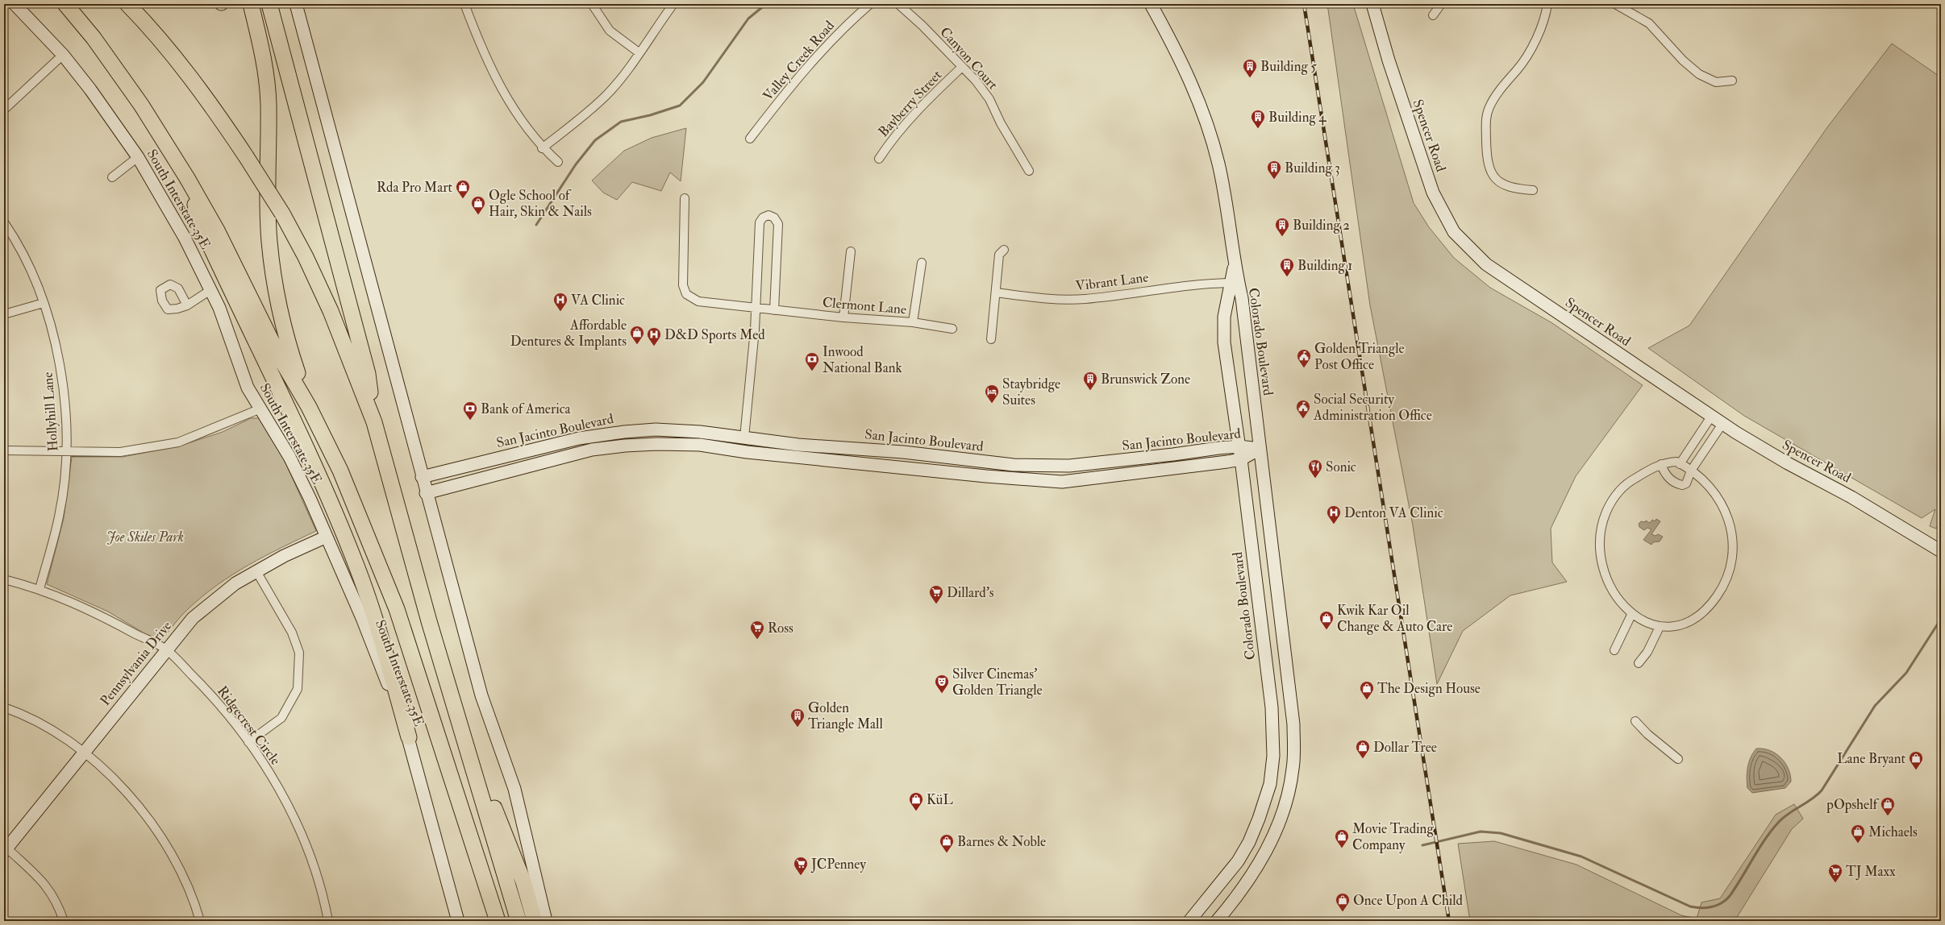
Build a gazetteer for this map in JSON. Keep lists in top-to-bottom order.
{
  "streets": {
    "main road": [
      "Spencer Road",
      "South Interstate 35E",
      "Colorado Boulevard",
      "San Jacinto Boulevard",
      "Pennsylvania Drive"
    ],
    "street": [
      "Canyon Court",
      "Valley Creek Road",
      "Bayberry Street",
      "Vibrant Lane",
      "Clermont Lane",
      "Hollyhill Lane",
      "Ridgecrest Circle"
    ]
  },
  "crossings": [
    ["Canyon Court", "Bayberry Street"],
    ["South Interstate 35E", "Pennsylvania Drive"],
    ["Vibrant Lane", "Colorado Boulevard"],
    ["Colorado Boulevard", "San Jacinto Boulevard"],
    ["Hollyhill Lane", "Ridgecrest Circle"],
    ["Pennsylvania Drive", "Ridgecrest Circle"]
  ],
  "parks": ["Joe Skiles Park"],
  "places": {
    "building": [
      "Building 5",
      "Building 4",
      "Building 3",
      "Building 2",
      "Building 1",
      "Brunswick Zone",
      "Golden Triangle Mall"
    ],
    "shop": [
      "Rda Pro Mart",
      "Ogle School of Hair, Skin & Nails",
      "Affordable Dentures & Implants",
      "Kwik Kar Oil Change & Auto Care",
      "The Design House",
      "Dollar Tree",
      "Lane Bryant",
      "KüL",
      "pOpshelf",
      "Michaels",
      "Movie Trading Company",
      "Barnes & Noble",
      "Once Upon A Child"
    ],
    "hospital": ["VA Clinic", "D&D Sports Med", "Denton VA Clinic"],
    "public building": ["Golden Triangle Post Office", "Social Security Administration Office"],
    "bank": ["Inwood National Bank", "Bank of America"],
    "hotel": ["Staybridge Suites"],
    "restaurant": ["Sonic"],
    "supermarket": [
      "Dillard's",
      "Ross",
      "JCPenney",
      "TJ Maxx"
    ],
    "theatre": ["Silver Cinemas' Golden Triangle"]
  }
}
